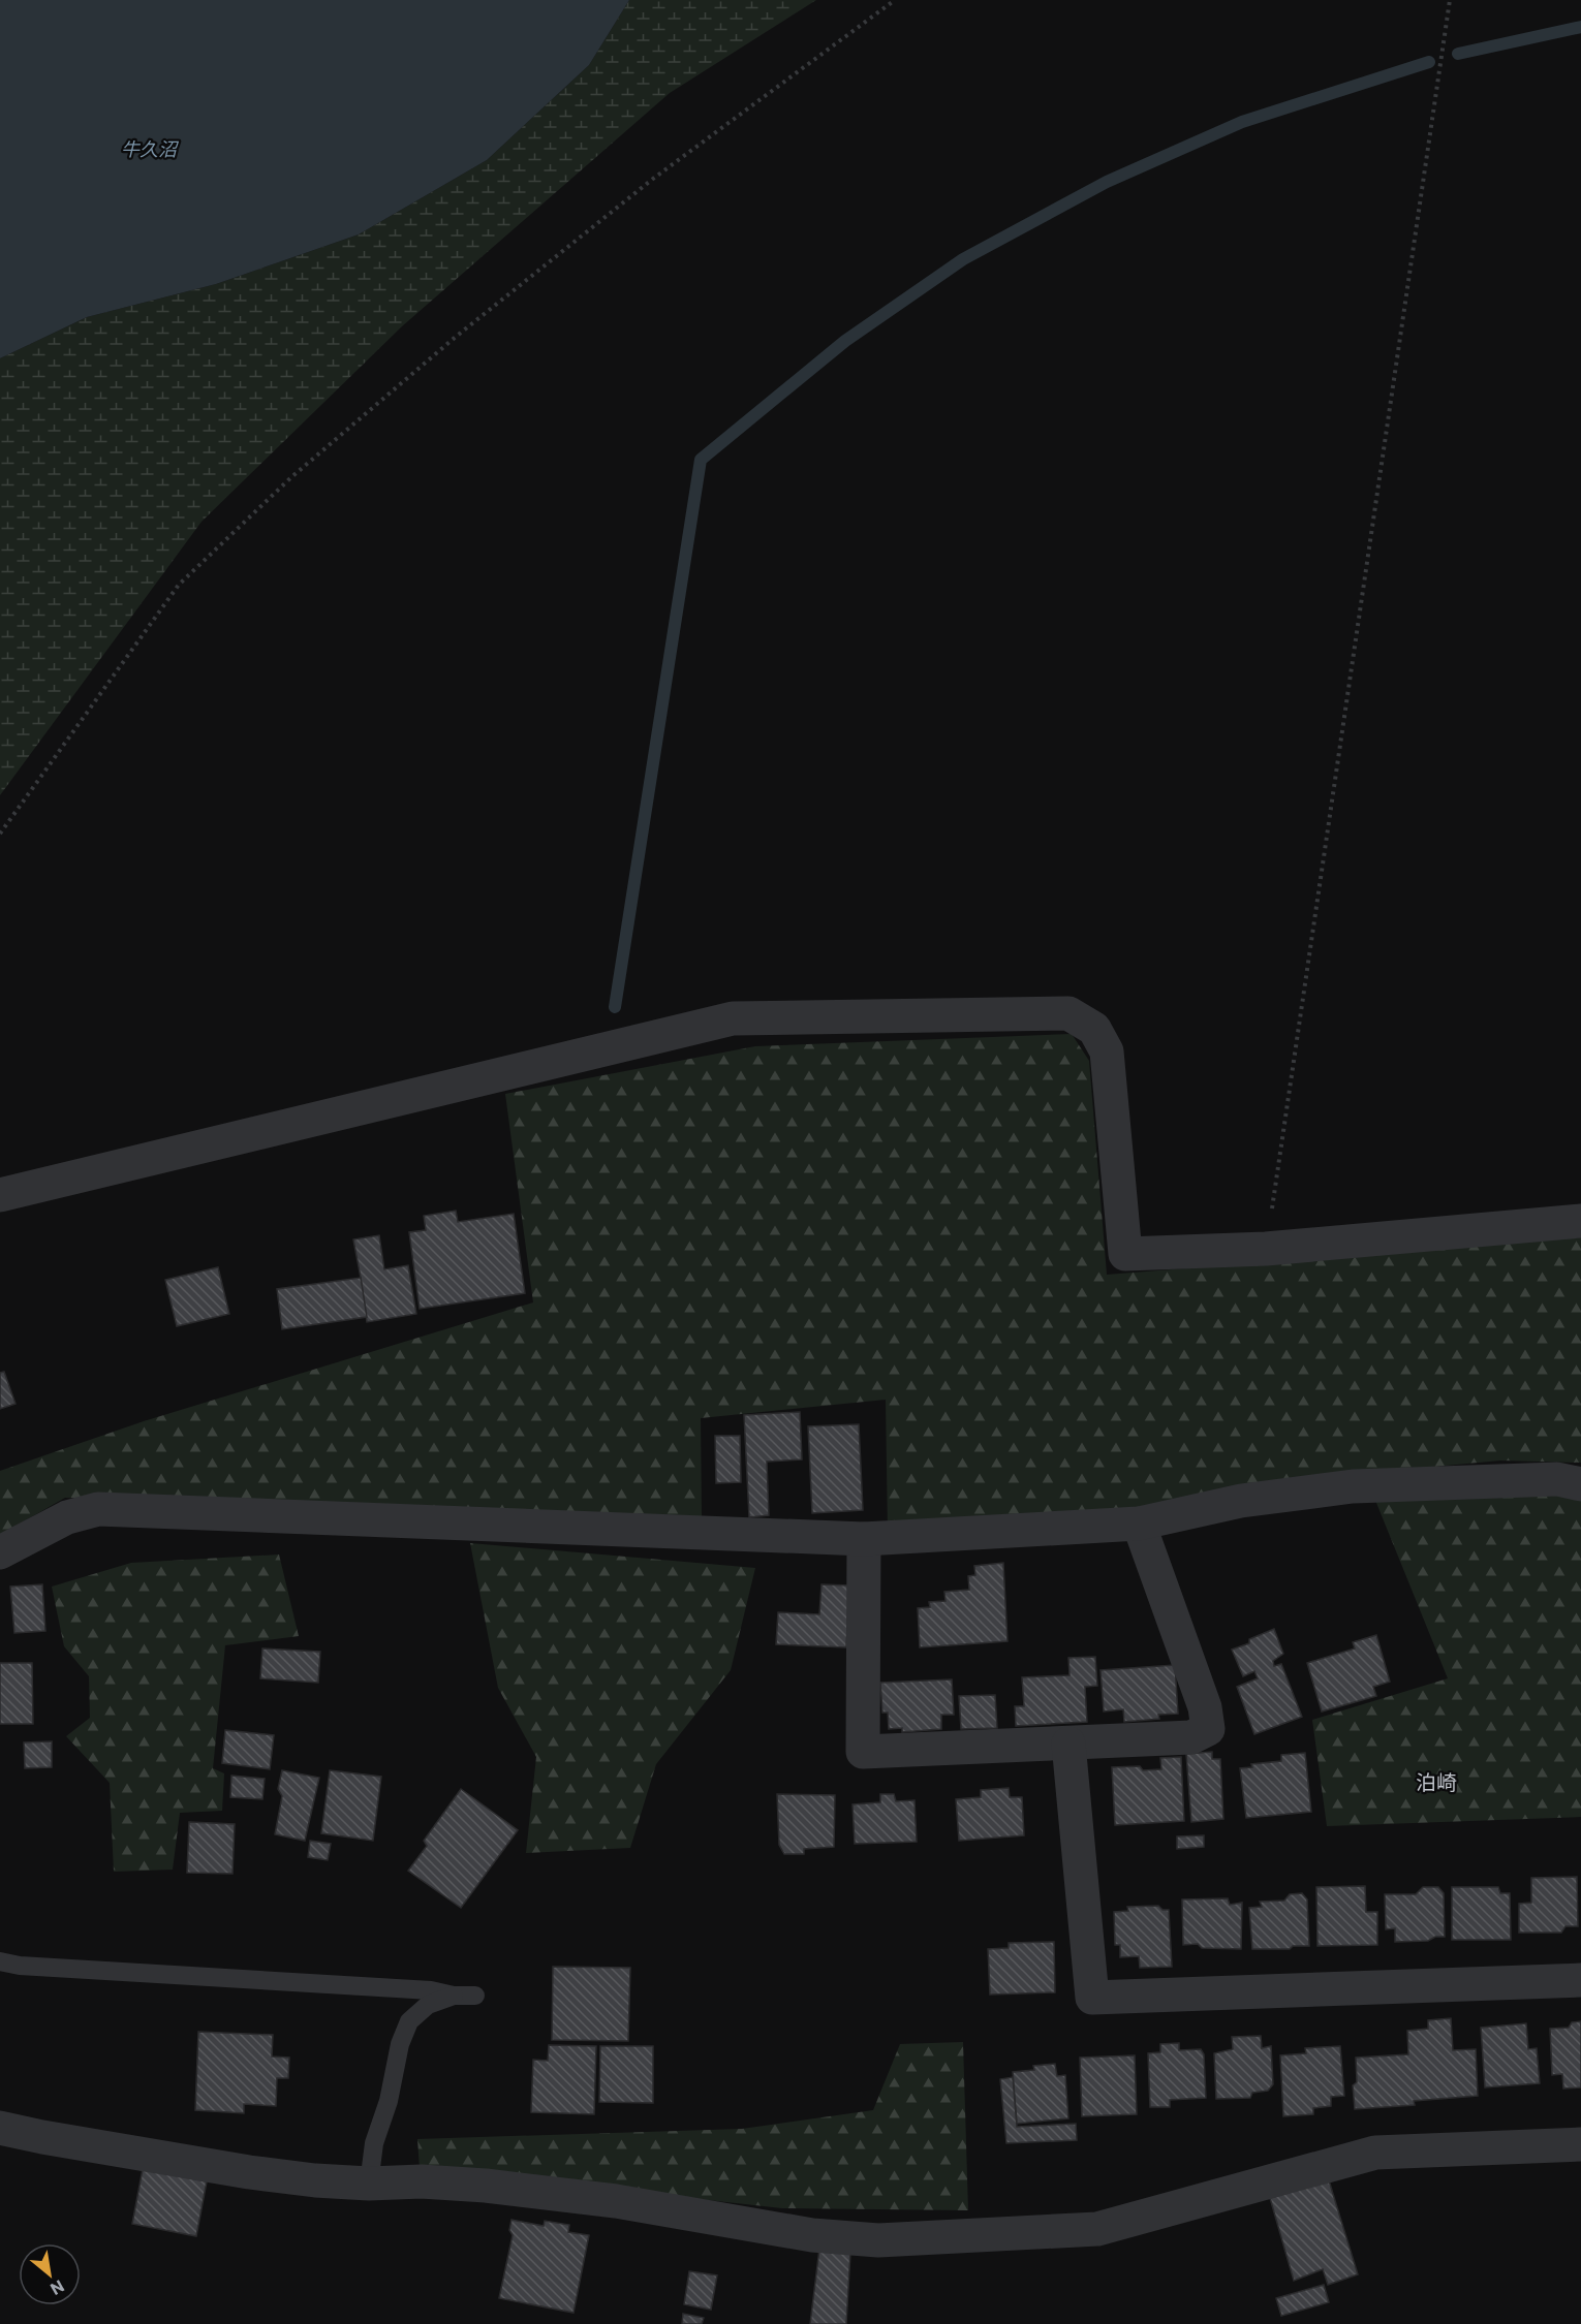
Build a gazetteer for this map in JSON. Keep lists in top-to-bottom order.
{
  "districts": ["泊崎"],
  "water": ["牛久沼"],
  "north": "bottom right"
}
